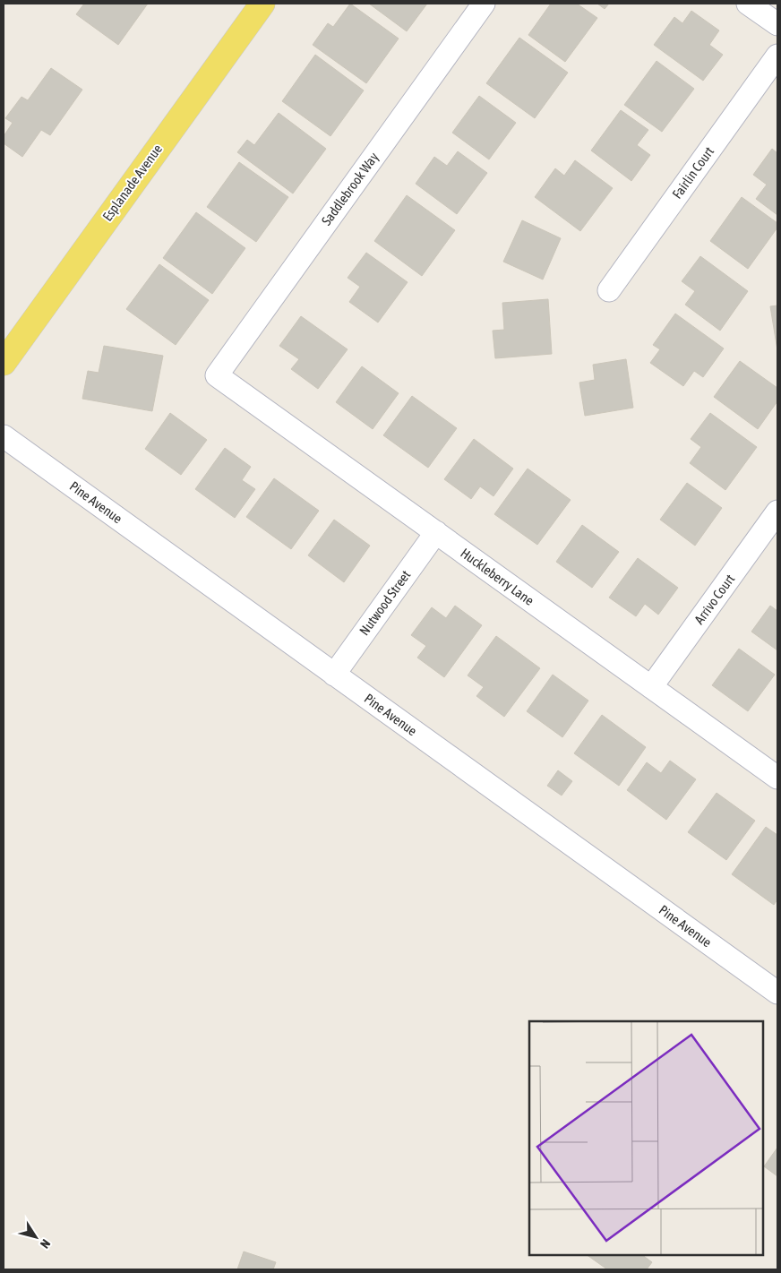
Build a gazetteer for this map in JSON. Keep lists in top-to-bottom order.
{
  "streets": {
    "main road": ["Esplanade Avenue"],
    "street": [
      "Fairlin Court",
      "Saddlebrook Way",
      "Pine Avenue",
      "Huckleberry Lane",
      "Arrivo Court",
      "Nutwood Street"
    ]
  },
  "crossings": [
    ["Saddlebrook Way", "Huckleberry Lane"],
    ["Pine Avenue", "Nutwood Street"],
    ["Huckleberry Lane", "Arrivo Court"],
    ["Huckleberry Lane", "Nutwood Street"]
  ],
  "north": "bottom right"
}
